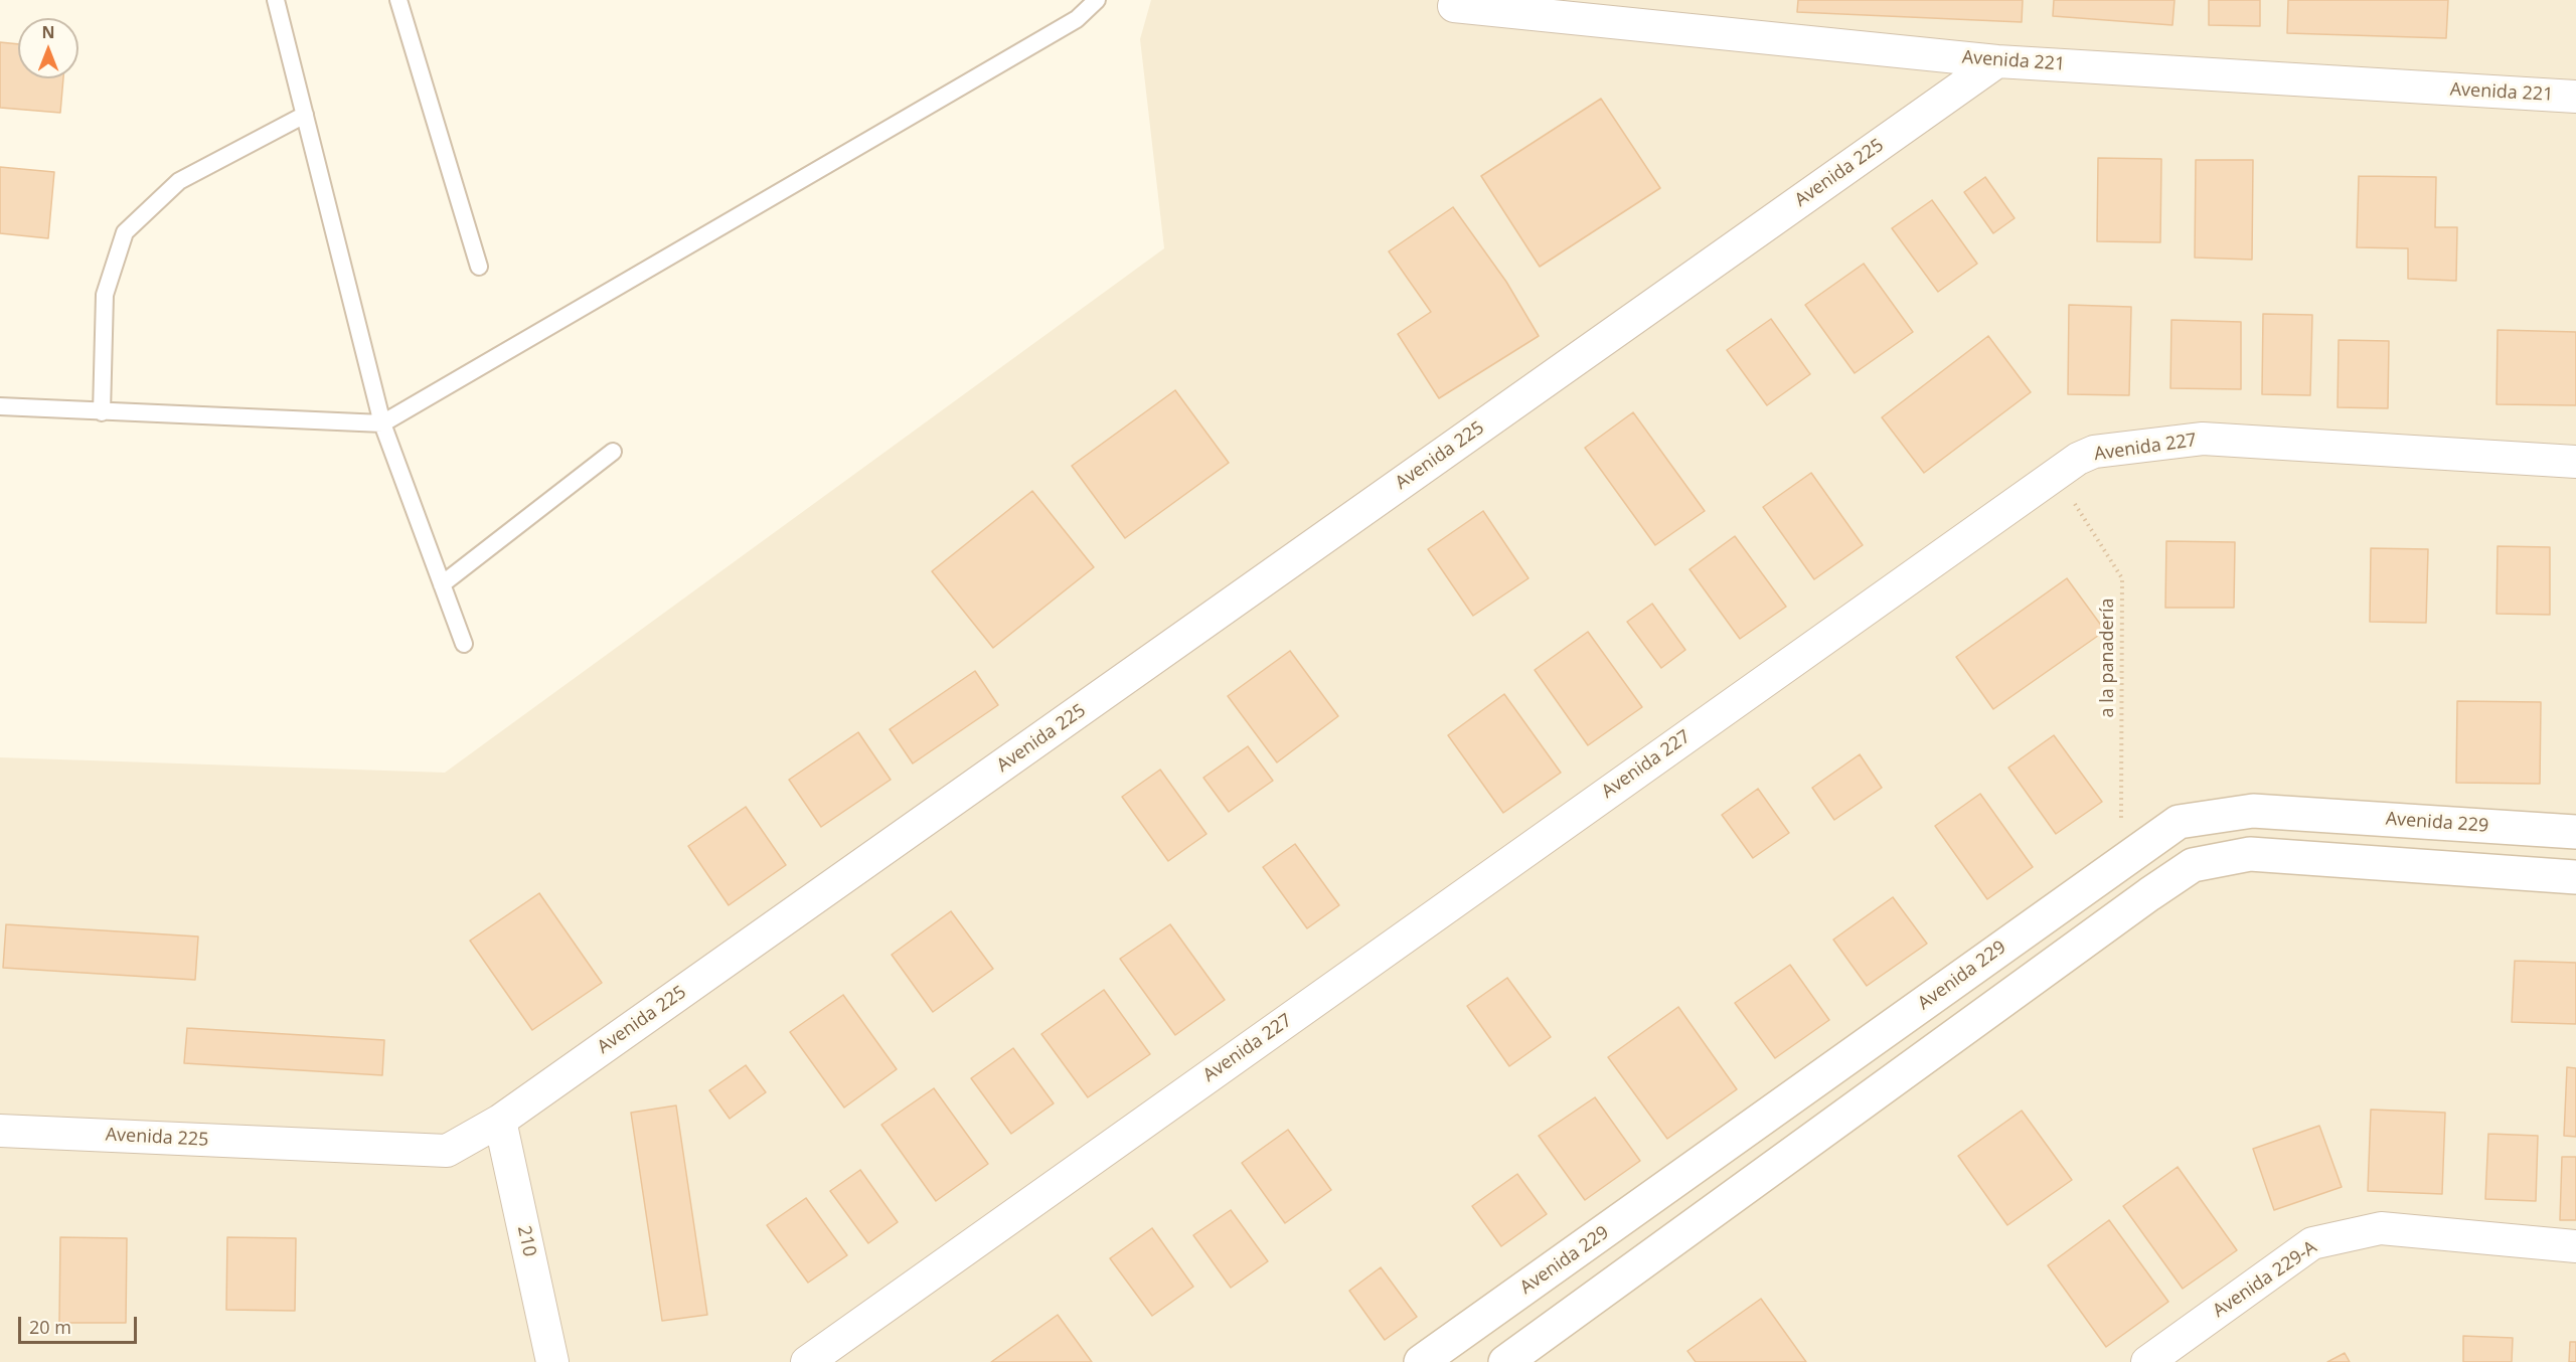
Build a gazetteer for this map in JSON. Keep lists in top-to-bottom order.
{
  "streets": {
    "street": [
      "Avenida 221",
      "Avenida 225",
      "Avenida 227",
      "Avenida 229",
      "210",
      "Avenida 229-A"
    ],
    "path": ["a la panadería"]
  },
  "crossings": [
    ["Avenida 221", "Avenida 225"],
    ["Avenida 225", "210"],
    ["Avenida 227", "a la panadería"],
    ["a la panadería", "Avenida 229"]
  ],
  "scale_bar": "20 m",
  "north": "top"
}
